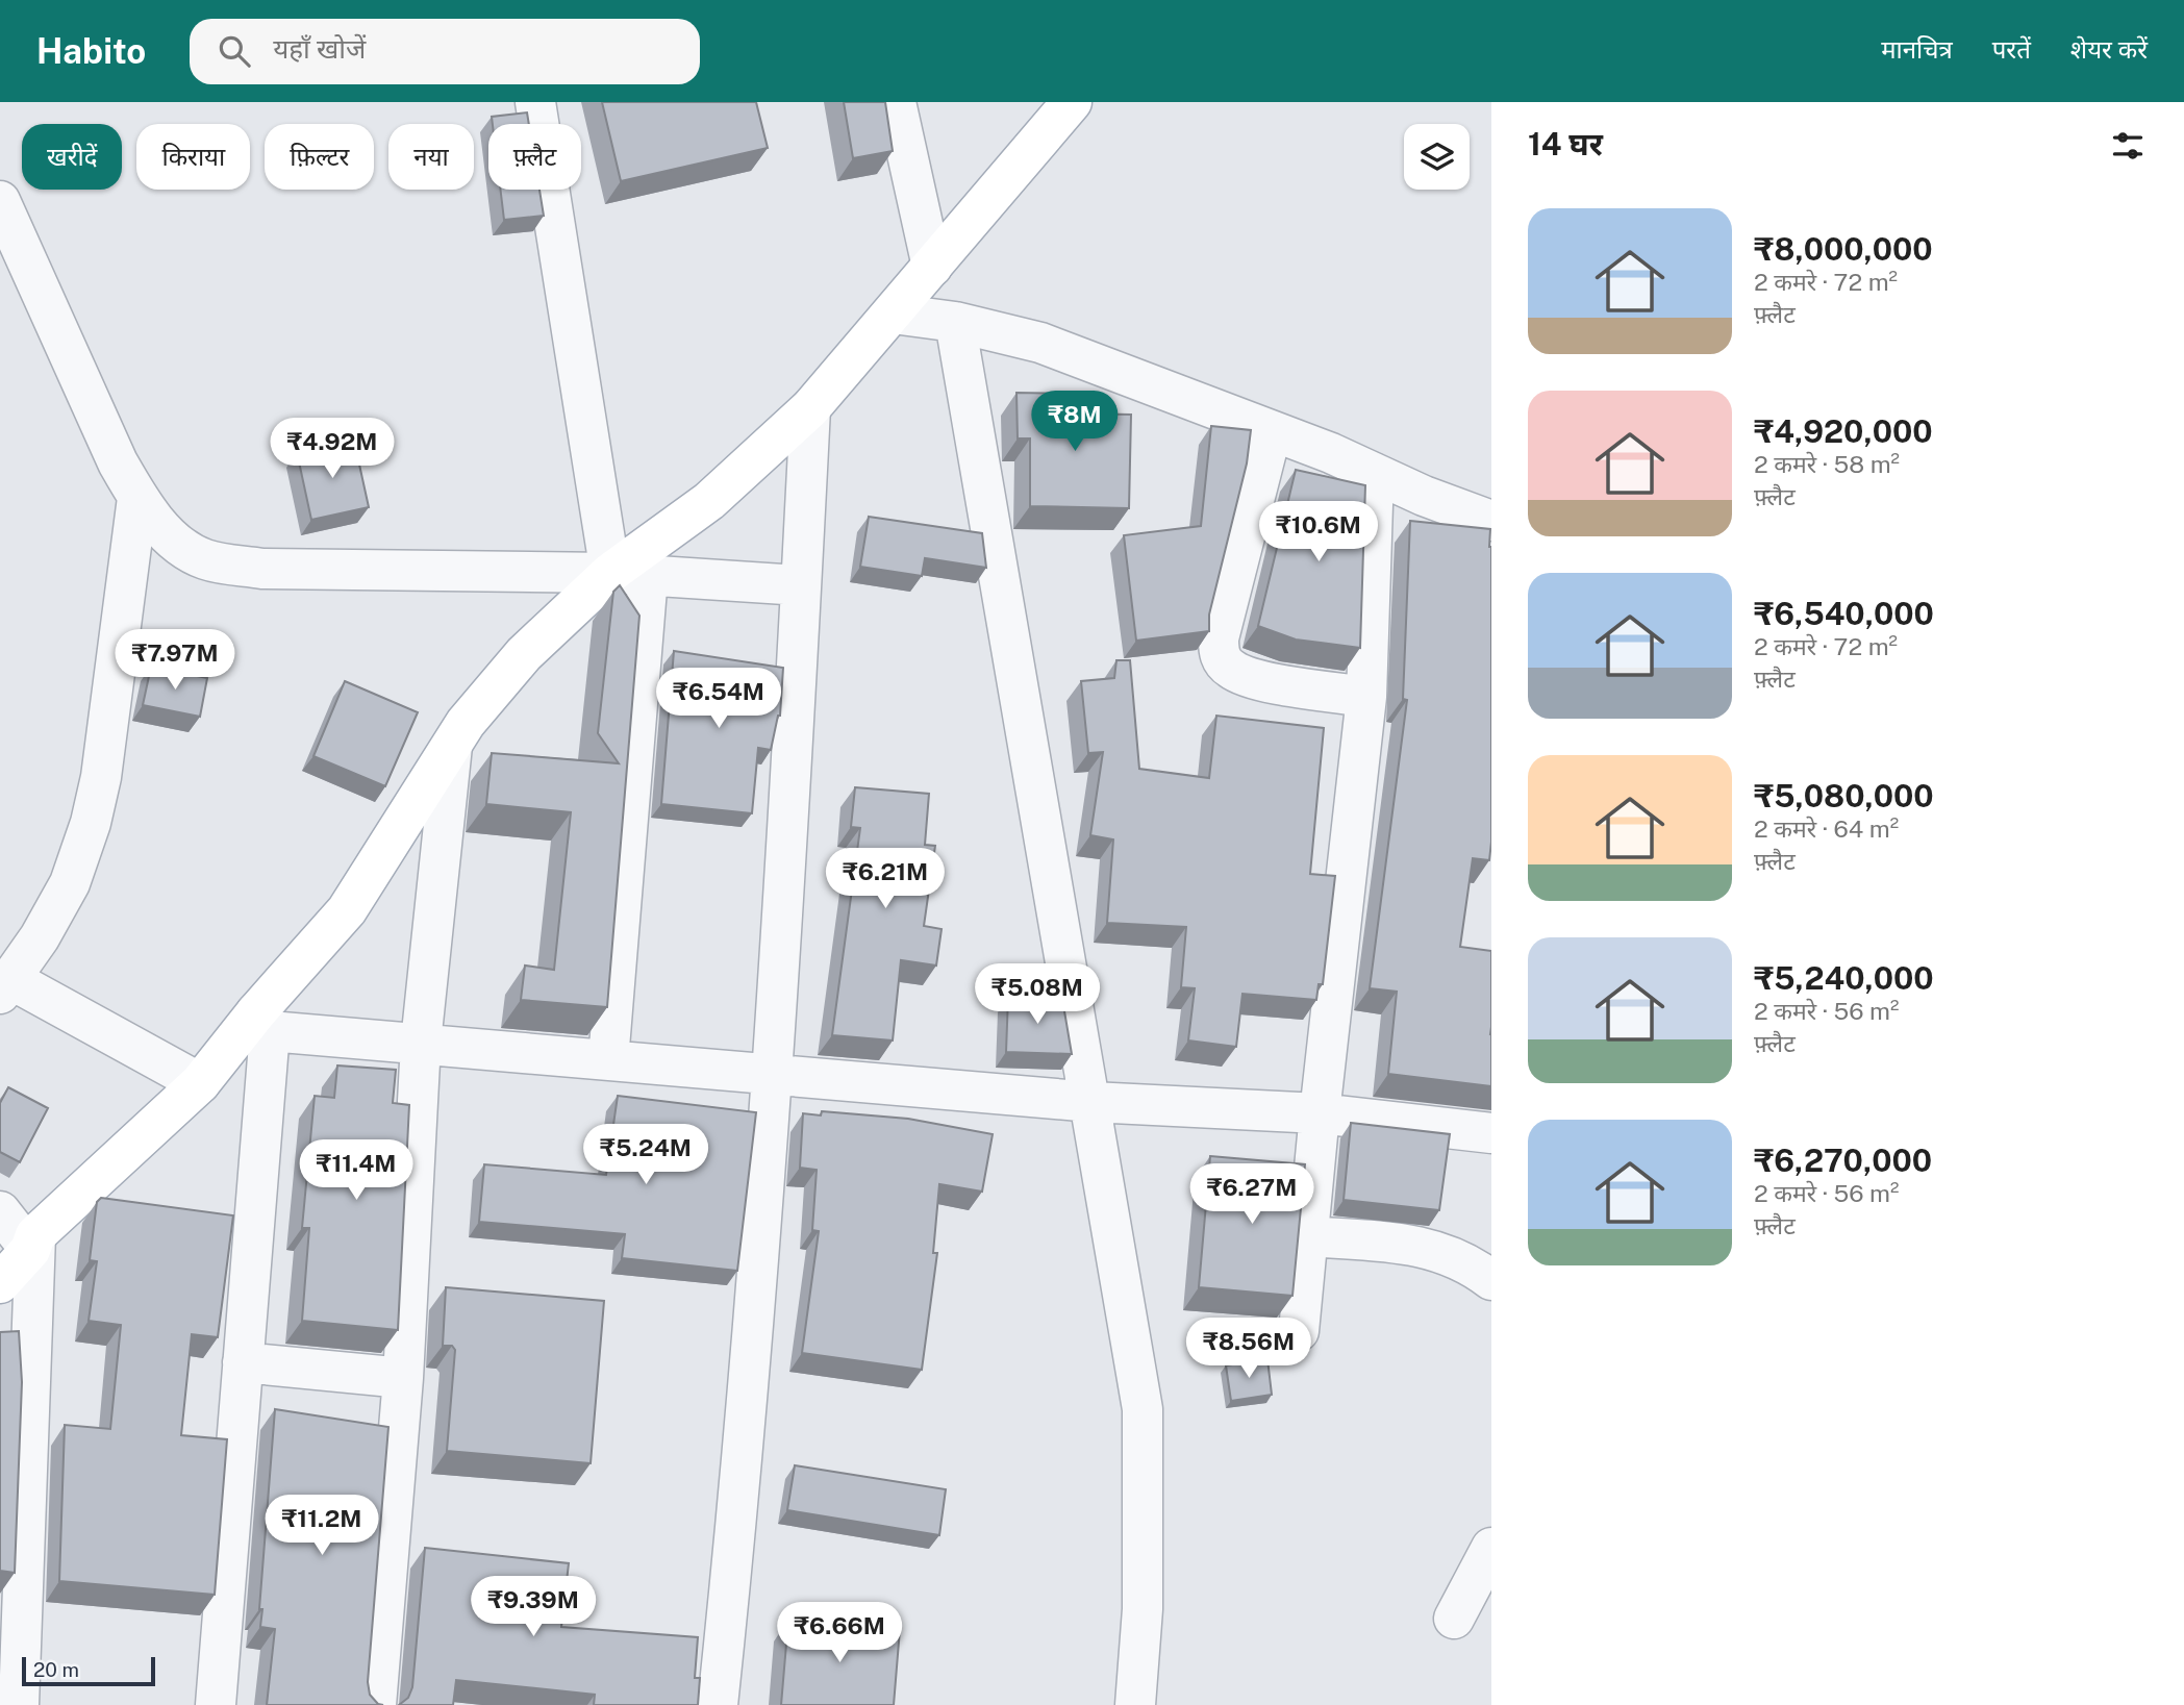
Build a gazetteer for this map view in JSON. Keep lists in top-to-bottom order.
{
  "scale_bar": "20 m",
  "page": {
    "header": "Habito",
    "search": "यहाँ खोजें",
    "nav": ["मानचित्र", "परतें", "शेयर करें"],
    "heading": "14 घर",
    "chip": [
      "खरीदें",
      "किराया",
      "फ़िल्टर",
      "नया",
      "फ़्लैट"
    ],
    "list": [
      {
        "name": "₹8,000,000",
        "note": "2 कमरे · 72 m² · फ़्लैट"
      },
      {
        "name": "₹4,920,000",
        "note": "2 कमरे · 58 m² · फ़्लैट"
      },
      {
        "name": "₹6,540,000",
        "note": "2 कमरे · 72 m² · फ़्लैट"
      },
      {
        "name": "₹5,080,000",
        "note": "2 कमरे · 64 m² · फ़्लैट"
      },
      {
        "name": "₹5,240,000",
        "note": "2 कमरे · 56 m² · फ़्लैट"
      },
      {
        "name": "₹6,270,000",
        "note": "2 कमरे · 56 m² · फ़्लैट"
      }
    ],
    "price": [
      "₹8M",
      "₹4.92M",
      "₹10.6M",
      "₹7.97M",
      "₹6.54M",
      "₹6.21M",
      "₹5.08M",
      "₹5.24M",
      "₹11.4M",
      "₹6.27M",
      "₹8.56M",
      "₹11.2M",
      "₹9.39M",
      "₹6.66M"
    ],
    "scale": "20 m"
  }
}
